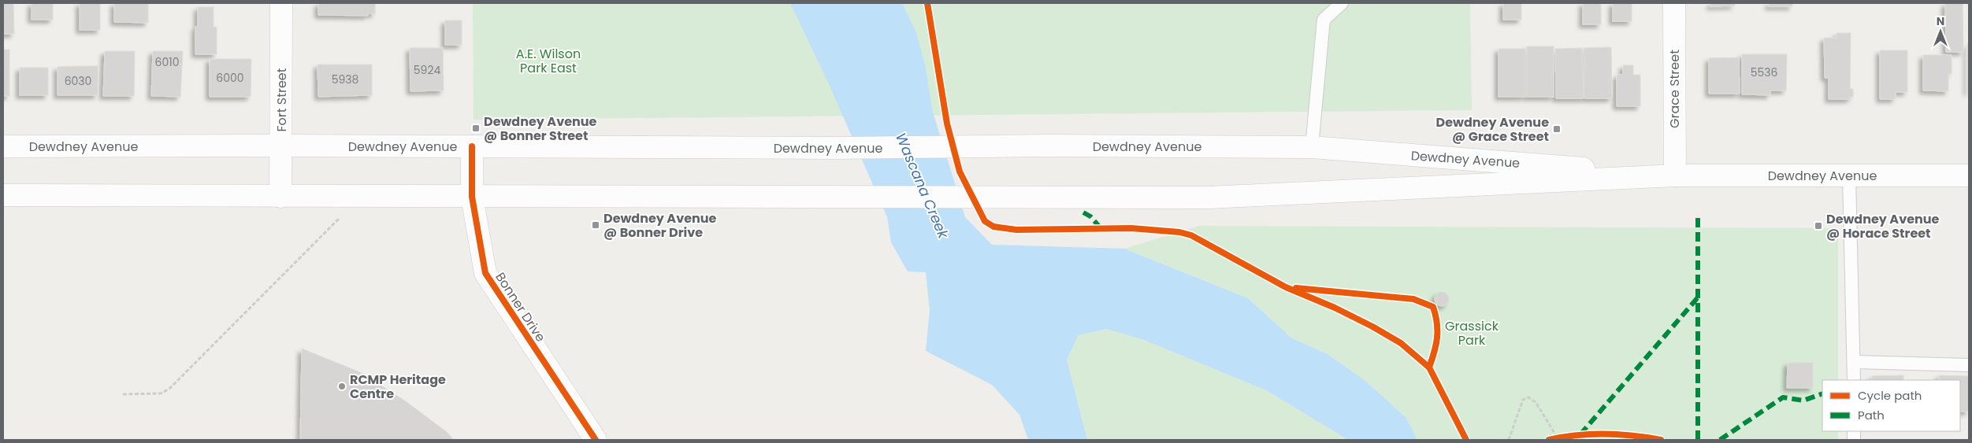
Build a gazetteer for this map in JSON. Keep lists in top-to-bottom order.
{
  "streets": {
    "main road": [
      "Grace Street",
      "Fort Street",
      "Dewdney Avenue",
      "Bonner Drive"
    ]
  },
  "crossings": [
    ["Grace Street", "Dewdney Avenue"],
    ["Fort Street", "Dewdney Avenue"],
    ["Dewdney Avenue", "Bonner Drive"]
  ],
  "water": ["Wascana Creek"],
  "parks": ["A.E. Wilson Park East", "Grassick Park"],
  "places": {
    "transit": [
      "Dewdney Avenue @ Bonner Street",
      "Dewdney Avenue @ Grace Street",
      "Dewdney Avenue @ Bonner Drive",
      "Dewdney Avenue @ Horace Street"
    ],
    "other": ["RCMP Heritage Centre"]
  },
  "house_numbers": [
    "6010",
    "5924",
    "5536",
    "6000",
    "5938",
    "6030"
  ],
  "legend": ["Cycle path", "Path"],
  "north": "top"
}
